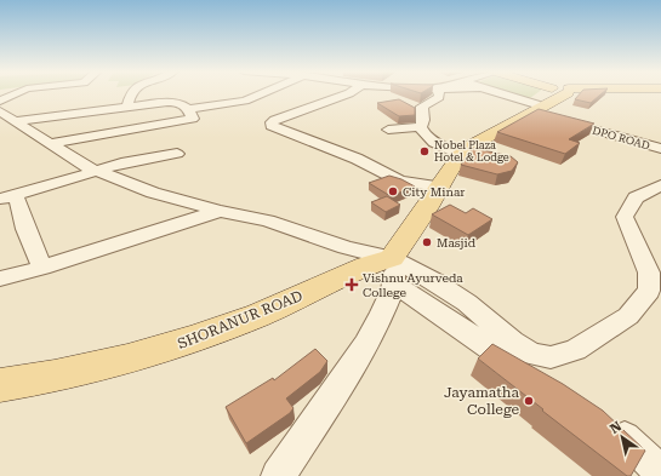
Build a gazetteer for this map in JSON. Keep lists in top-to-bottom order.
{
  "streets": {
    "main road": ["SHORANUR ROAD"],
    "street": ["DPO ROAD"]
  },
  "places": {
    "other": [
      "Nobel Plaza Hotel & Lodge",
      "City Minar",
      "Masjid",
      "Jayamatha College"
    ],
    "health": ["Vishnu Ayurveda College"]
  },
  "north": "top left"
}
